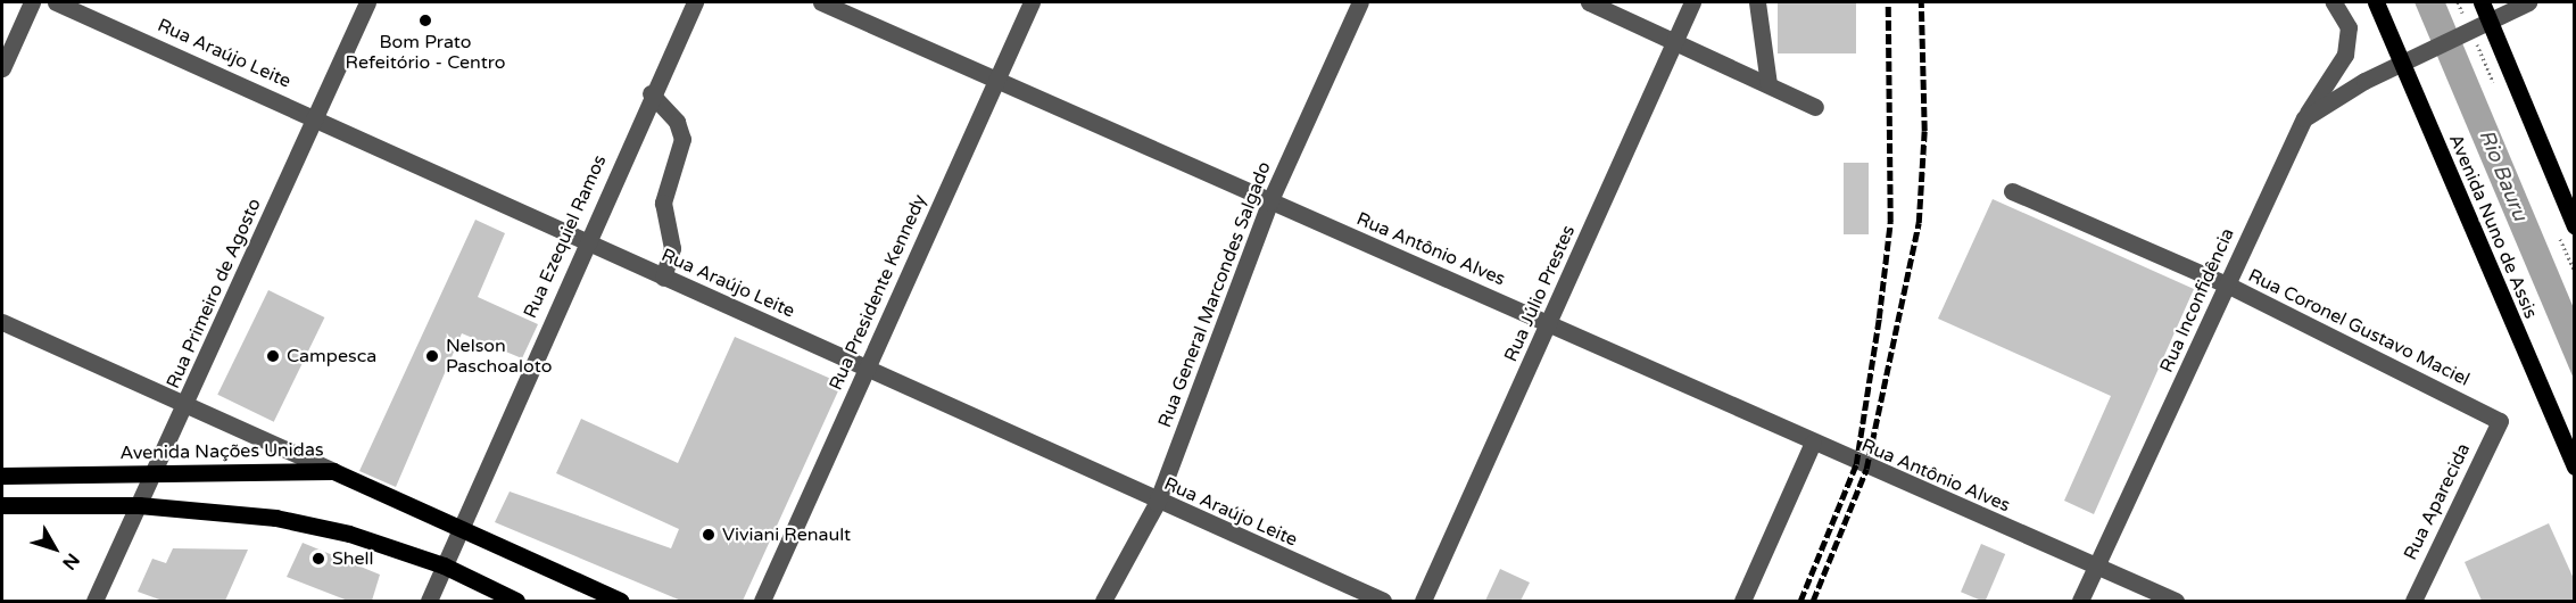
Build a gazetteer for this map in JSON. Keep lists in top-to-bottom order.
{
  "streets": {
    "main road": ["Avenida Nuno de Assis", "Avenida Nações Unidas"],
    "street": [
      "Rua Araújo Leite",
      "Rua Ezequiel Ramos",
      "Rua Antônio Alves",
      "Rua Presidente Kennedy",
      "Rua Primeiro de Agosto",
      "Rua Júlio Prestes",
      "Rua General Marcondes Salgado",
      "Rua Inconfidência",
      "Rua Coronel Gustavo Maciel",
      "Rua Aparecida"
    ]
  },
  "crossings": [
    ["Rua Araújo Leite", "Rua Ezequiel Ramos"],
    ["Rua Araújo Leite", "Rua Presidente Kennedy"],
    ["Rua Araújo Leite", "Rua Primeiro de Agosto"],
    ["Rua Araújo Leite", "Rua General Marcondes Salgado"],
    ["Rua Ezequiel Ramos", "Avenida Nações Unidas"],
    ["Rua Antônio Alves", "Rua Presidente Kennedy"],
    ["Rua Antônio Alves", "Rua Júlio Prestes"],
    ["Rua Antônio Alves", "Rua General Marcondes Salgado"],
    ["Rua Antônio Alves", "Rua Inconfidência"],
    ["Rua Primeiro de Agosto", "Avenida Nações Unidas"],
    ["Rua Inconfidência", "Rua Coronel Gustavo Maciel"],
    ["Rua Coronel Gustavo Maciel", "Rua Aparecida"]
  ],
  "water": ["Rio Bauru"],
  "places": [
    "Bom Prato Refeitório - Centro",
    "Campesca",
    "Nelson Paschoaloto",
    "Viviani Renault",
    "Shell"
  ],
  "north": "bottom right"
}
